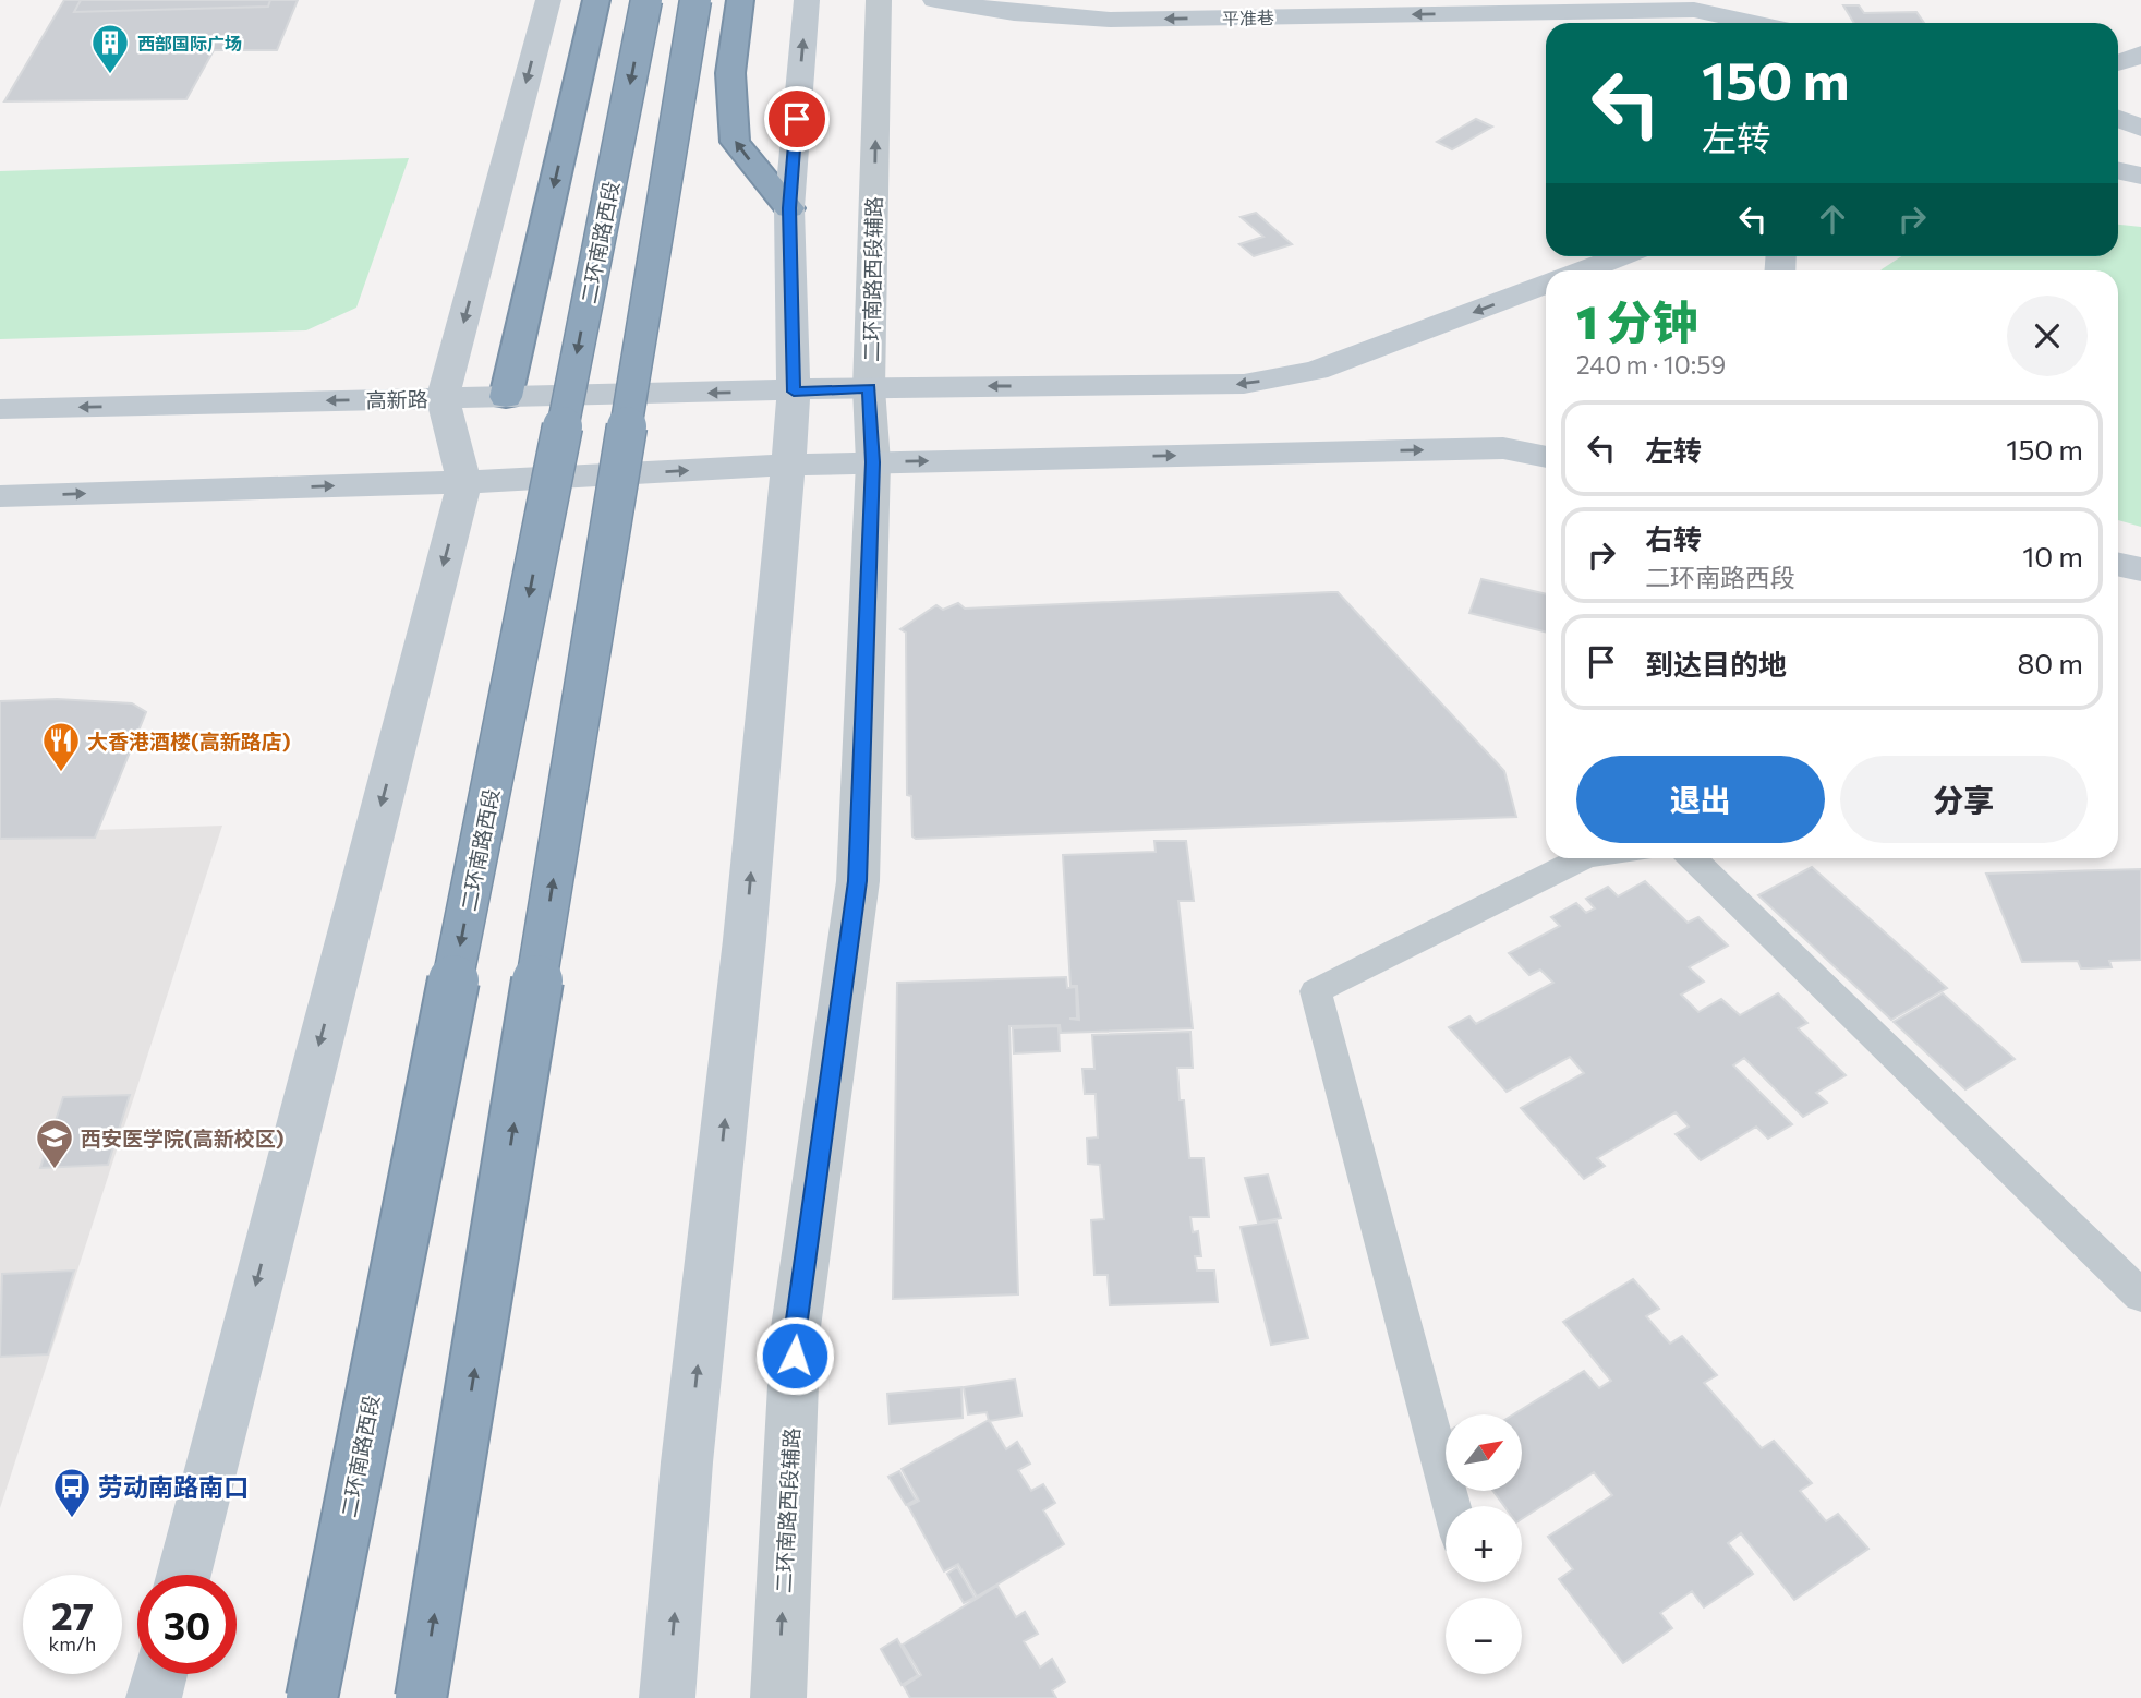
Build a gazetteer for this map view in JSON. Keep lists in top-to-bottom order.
{
  "streets": {
    "highway": ["二环南路西段"],
    "main road": ["平准巷", "高新路"],
    "street": ["二环南路西段辅路"]
  },
  "crossings": [
    ["二环南路西段辅路", "高新路"]
  ],
  "one_way": ["平准巷", "二环南路西段辅路"],
  "places": {
    "building": ["西部国际广场"],
    "restaurant": ["大香港酒楼(高新路店)"],
    "school or university": ["西安医学院(高新校区)"],
    "bus stop": ["劳动南路南口"]
  },
  "north": "top right",
  "page": {
    "turn": ["150 m", "左转"],
    "heading": ["1 分钟", "240 m · 10:59"],
    "list": [
      {
        "name": "左转",
        "value": "150 m"
      },
      {
        "name": "右转",
        "note": "二环南路西段",
        "value": "10 m"
      },
      {
        "name": "到达目的地",
        "value": "80 m"
      }
    ],
    "buttons": ["退出", "分享"],
    "map_buttons": ["+", "−"],
    "speed": "27 km/h",
    "limit": "30"
  }
}
